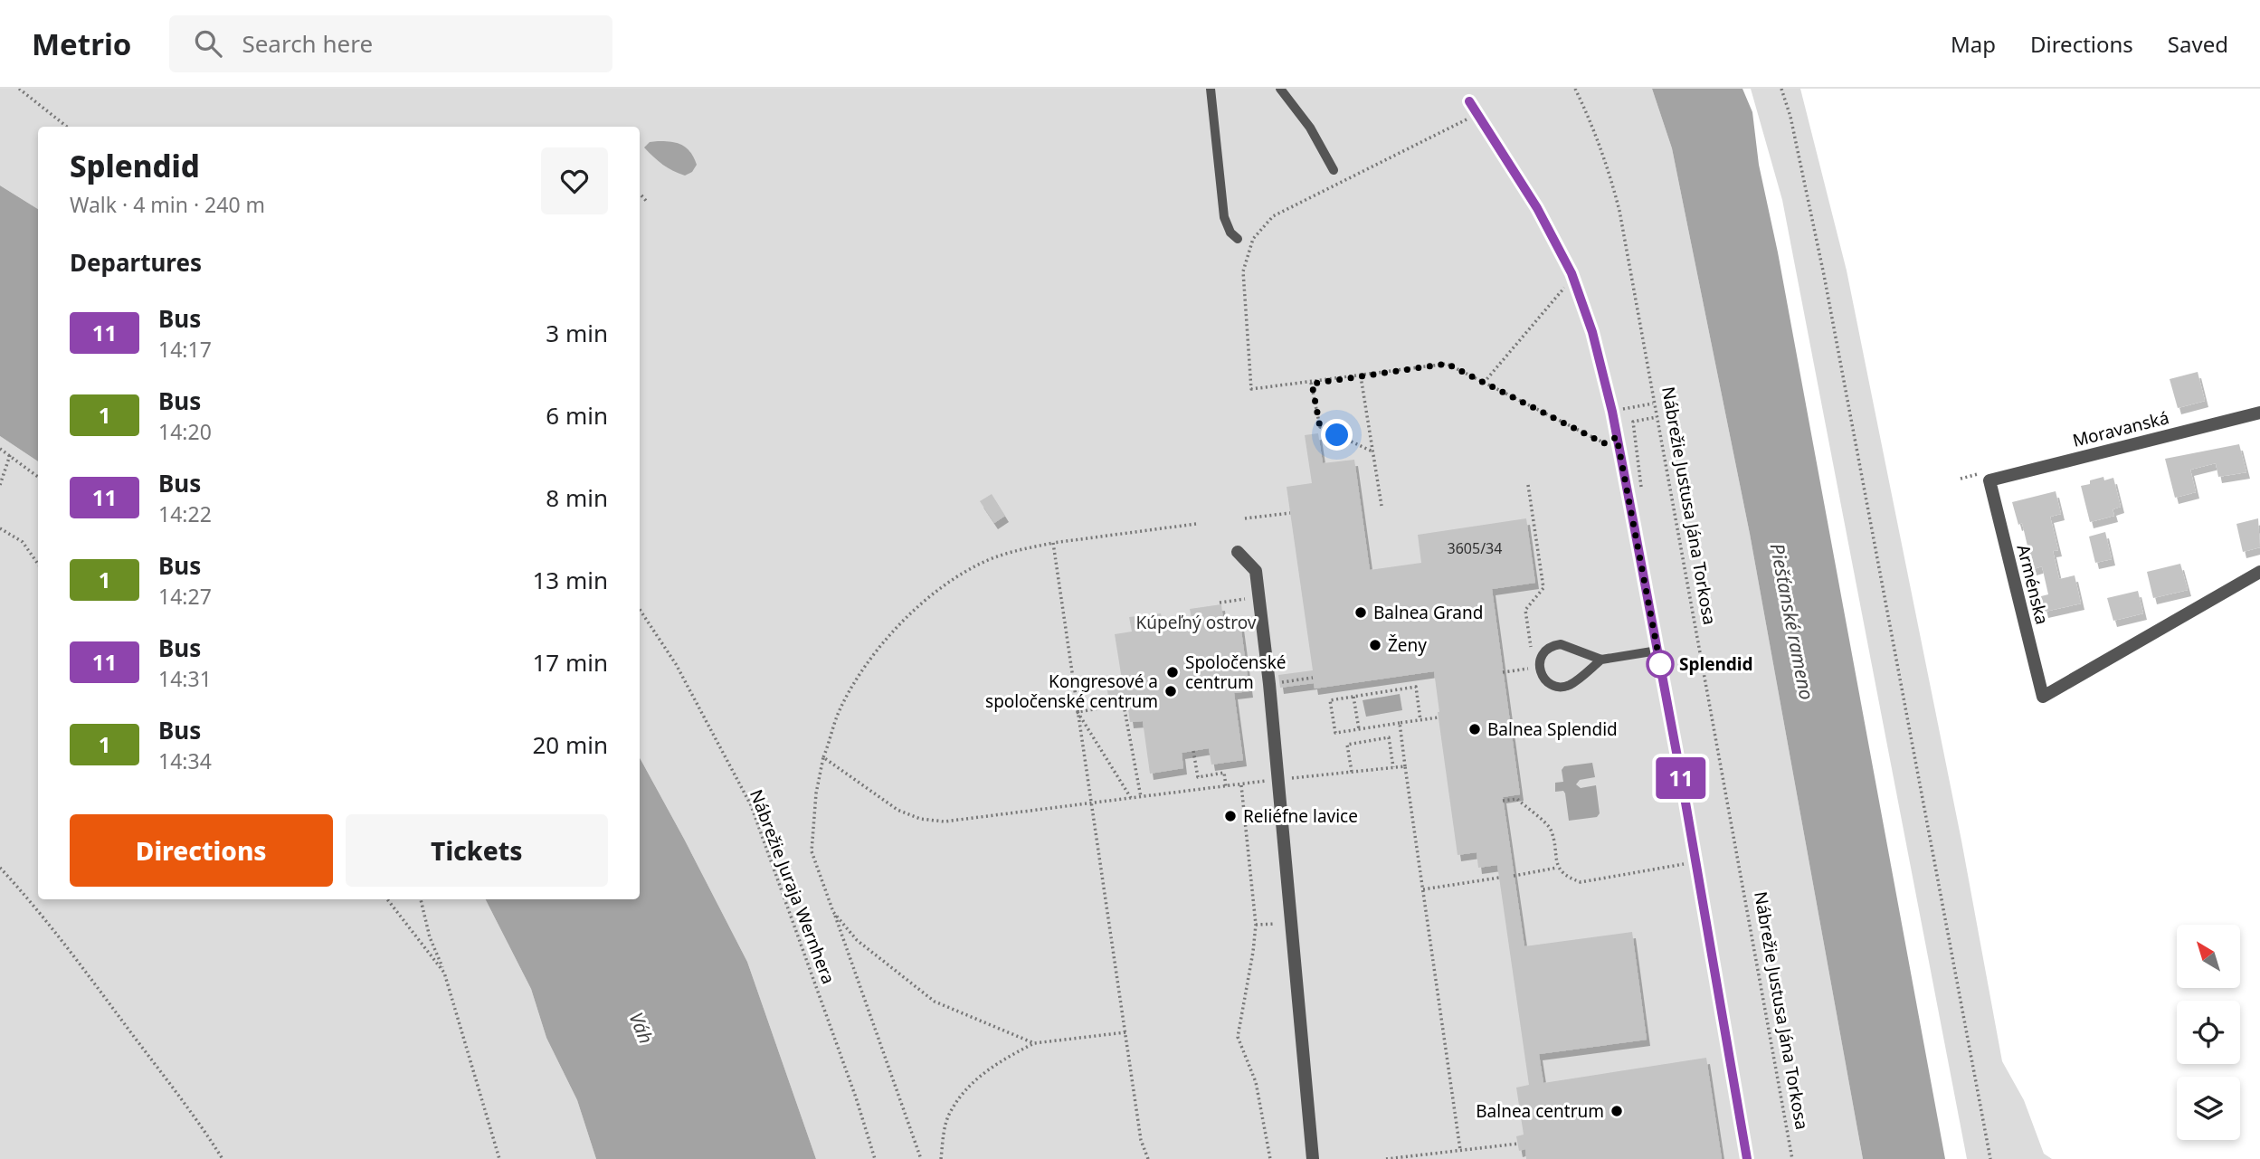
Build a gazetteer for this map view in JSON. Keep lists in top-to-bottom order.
{
  "streets": {
    "street": ["Moravanská", "Arménska"],
    "path": ["Nábrežie Justusa Jána Torkosa", "Nábrežie Juraja Wernhera"]
  },
  "crossings": [
    ["Moravanská", "Arménska"]
  ],
  "water": ["Piešťanské rameno", "Váh"],
  "parks": ["Kúpeľný ostrov"],
  "places": [
    "Balnea Grand",
    "Ženy",
    "Splendid",
    "Spoločenské centrum",
    "Kongresové a spoločenské centrum",
    "Balnea Splendid",
    "Reliéfne lavice",
    "Balnea centrum"
  ],
  "lines": ["bus line 11"],
  "house_numbers": ["3605/34"],
  "north": "top left",
  "page": {
    "header": "Metrio",
    "search": "Search here",
    "nav": ["Map", "Directions", "Saved"],
    "on_map": "11",
    "heading": [
      ["Splendid", "Walk · 4 min · 240 m"],
      "Departures"
    ],
    "list": [
      {
        "mark": "11",
        "name": "Bus",
        "note": "14:17",
        "value": "3 min"
      },
      {
        "mark": "1",
        "name": "Bus",
        "note": "14:20",
        "value": "6 min"
      },
      {
        "mark": "11",
        "name": "Bus",
        "note": "14:22",
        "value": "8 min"
      },
      {
        "mark": "1",
        "name": "Bus",
        "note": "14:27",
        "value": "13 min"
      },
      {
        "mark": "11",
        "name": "Bus",
        "note": "14:31",
        "value": "17 min"
      },
      {
        "mark": "1",
        "name": "Bus",
        "note": "14:34",
        "value": "20 min"
      }
    ],
    "buttons": ["Directions", "Tickets"]
  }
}
